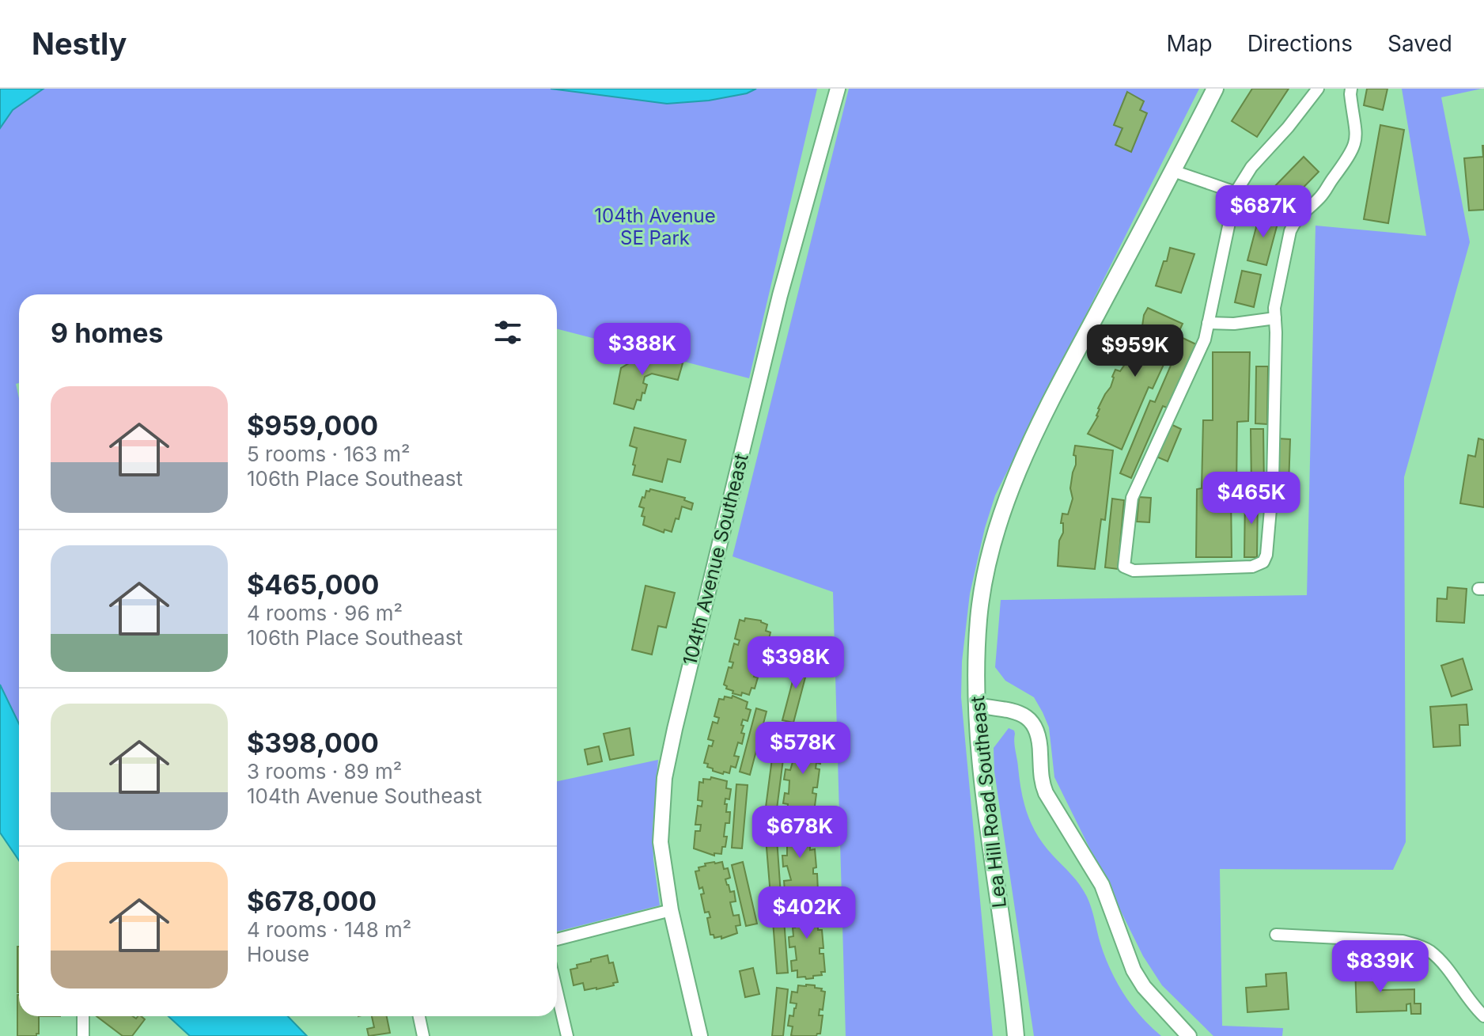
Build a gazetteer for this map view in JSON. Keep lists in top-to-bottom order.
{
  "streets": {
    "main road": ["Lea Hill Road Southeast"],
    "street": ["104th Avenue Southeast"]
  },
  "parks": ["104th Avenue SE Park"],
  "page": {
    "header": "Nestly",
    "nav": ["Map", "Directions", "Saved"],
    "price": [
      "$687K",
      "$388K",
      "$959K",
      "$465K",
      "$398K",
      "$578K",
      "$678K",
      "$402K",
      "$839K"
    ],
    "heading": "9 homes",
    "list": [
      {
        "name": "$959,000",
        "note": "5 rooms · 163 m² · 106th Place Southeast"
      },
      {
        "name": "$465,000",
        "note": "4 rooms · 96 m² · 106th Place Southeast"
      },
      {
        "name": "$398,000",
        "note": "3 rooms · 89 m² · 104th Avenue Southeast"
      },
      {
        "name": "$678,000",
        "note": "4 rooms · 148 m² · House"
      }
    ]
  }
}
